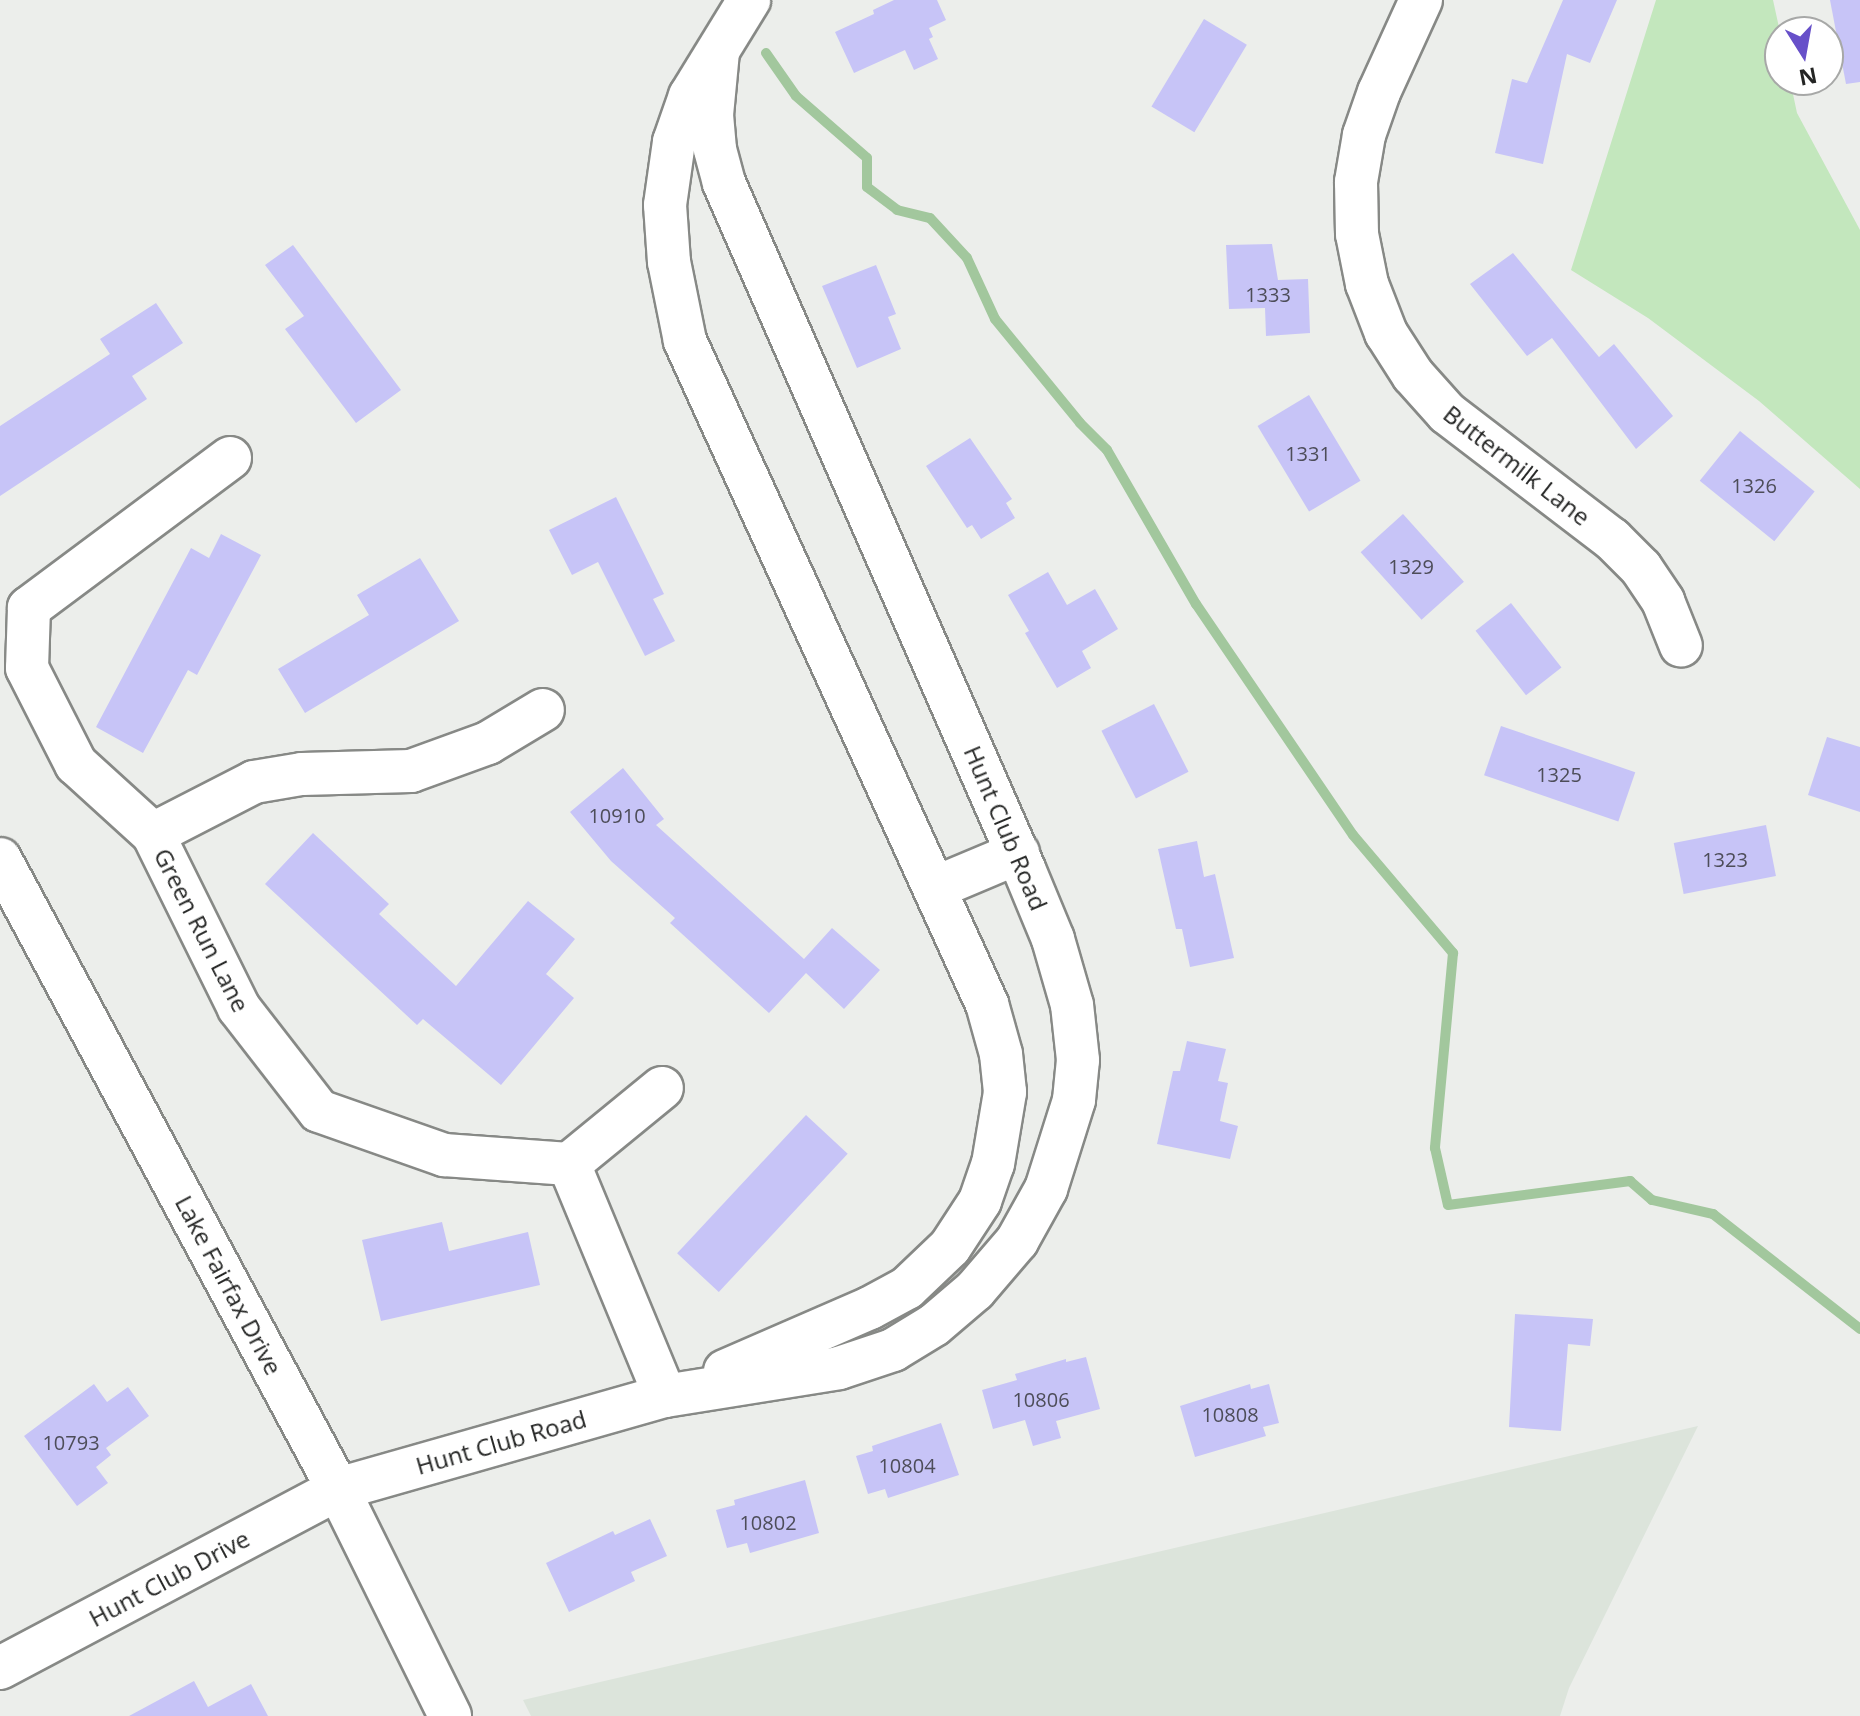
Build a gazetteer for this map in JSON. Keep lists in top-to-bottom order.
{
  "streets": {
    "street": [
      "Buttermilk Lane",
      "Hunt Club Road",
      "Green Run Lane",
      "Lake Fairfax Drive",
      "Hunt Club Drive"
    ]
  },
  "crossings": [
    ["Hunt Club Road", "Lake Fairfax Drive"],
    ["Hunt Club Road", "Hunt Club Drive"],
    ["Lake Fairfax Drive", "Hunt Club Drive"]
  ],
  "house_numbers": [
    "1333",
    "1331",
    "1326",
    "1329",
    "1325",
    "10910",
    "1323",
    "10806",
    "10808",
    "10793",
    "10804",
    "10802"
  ],
  "north": "bottom"
}
